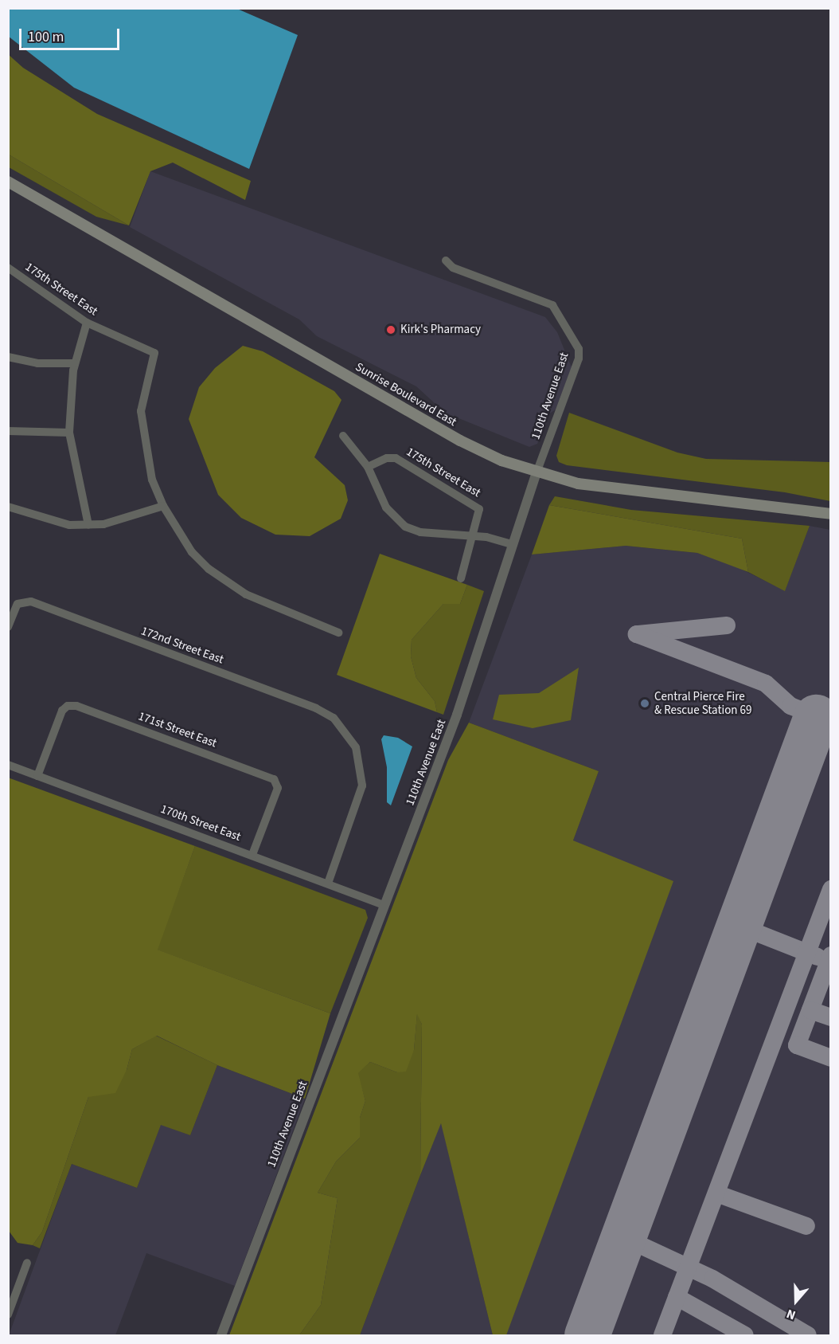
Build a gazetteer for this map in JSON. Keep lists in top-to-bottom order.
{
  "streets": {
    "main road": ["Sunrise Boulevard East"],
    "street": [
      "175th Street East",
      "110th Avenue East",
      "172nd Street East",
      "171st Street East",
      "170th Street East"
    ]
  },
  "crossings": [
    ["Sunrise Boulevard East", "110th Avenue East"],
    ["110th Avenue East", "170th Street East"],
    ["172nd Street East", "170th Street East"],
    ["171st Street East", "170th Street East"]
  ],
  "places": ["Kirk's Pharmacy", "Central Pierce Fire & Rescue Station 69"],
  "scale_bar": "100 m",
  "north": "bottom"
}
